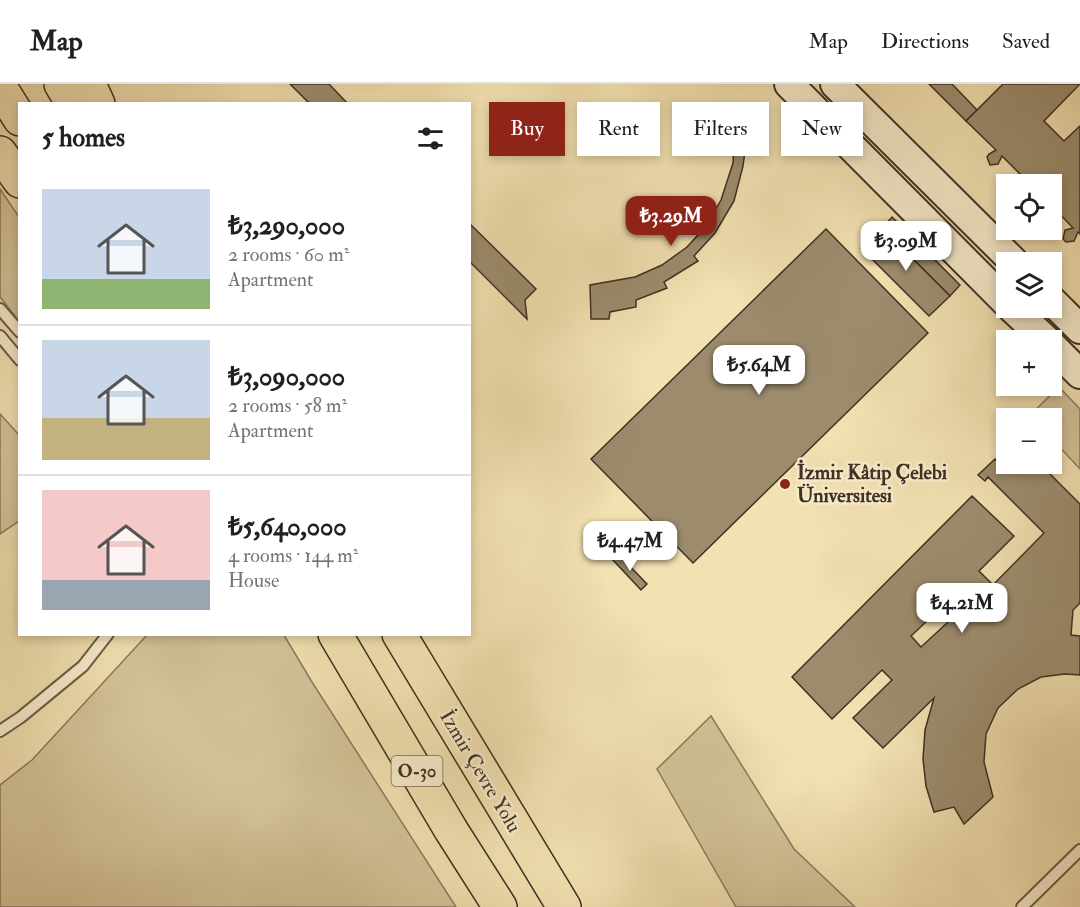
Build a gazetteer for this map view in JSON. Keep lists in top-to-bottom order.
{
  "streets": {
    "highway": ["O-30", "İzmir Çevre Yolu"]
  },
  "places": ["İzmir Kâtip Çelebi Üniversitesi"],
  "page": {
    "header": "Map",
    "nav": ["Map", "Directions", "Saved"],
    "chip": [
      "Buy",
      "Rent",
      "Filters",
      "New"
    ],
    "heading": "5 homes",
    "map_buttons": ["+", "−"],
    "list": [
      {
        "name": "₺3,290,000",
        "note": "2 rooms · 60 m² · Apartment"
      },
      {
        "name": "₺3,090,000",
        "note": "2 rooms · 58 m² · Apartment"
      },
      {
        "name": "₺5,640,000",
        "note": "4 rooms · 144 m² · House"
      }
    ],
    "price": [
      "₺3.29M",
      "₺3.09M",
      "₺5.64M",
      "₺4.47M",
      "₺4.21M"
    ]
  }
}
